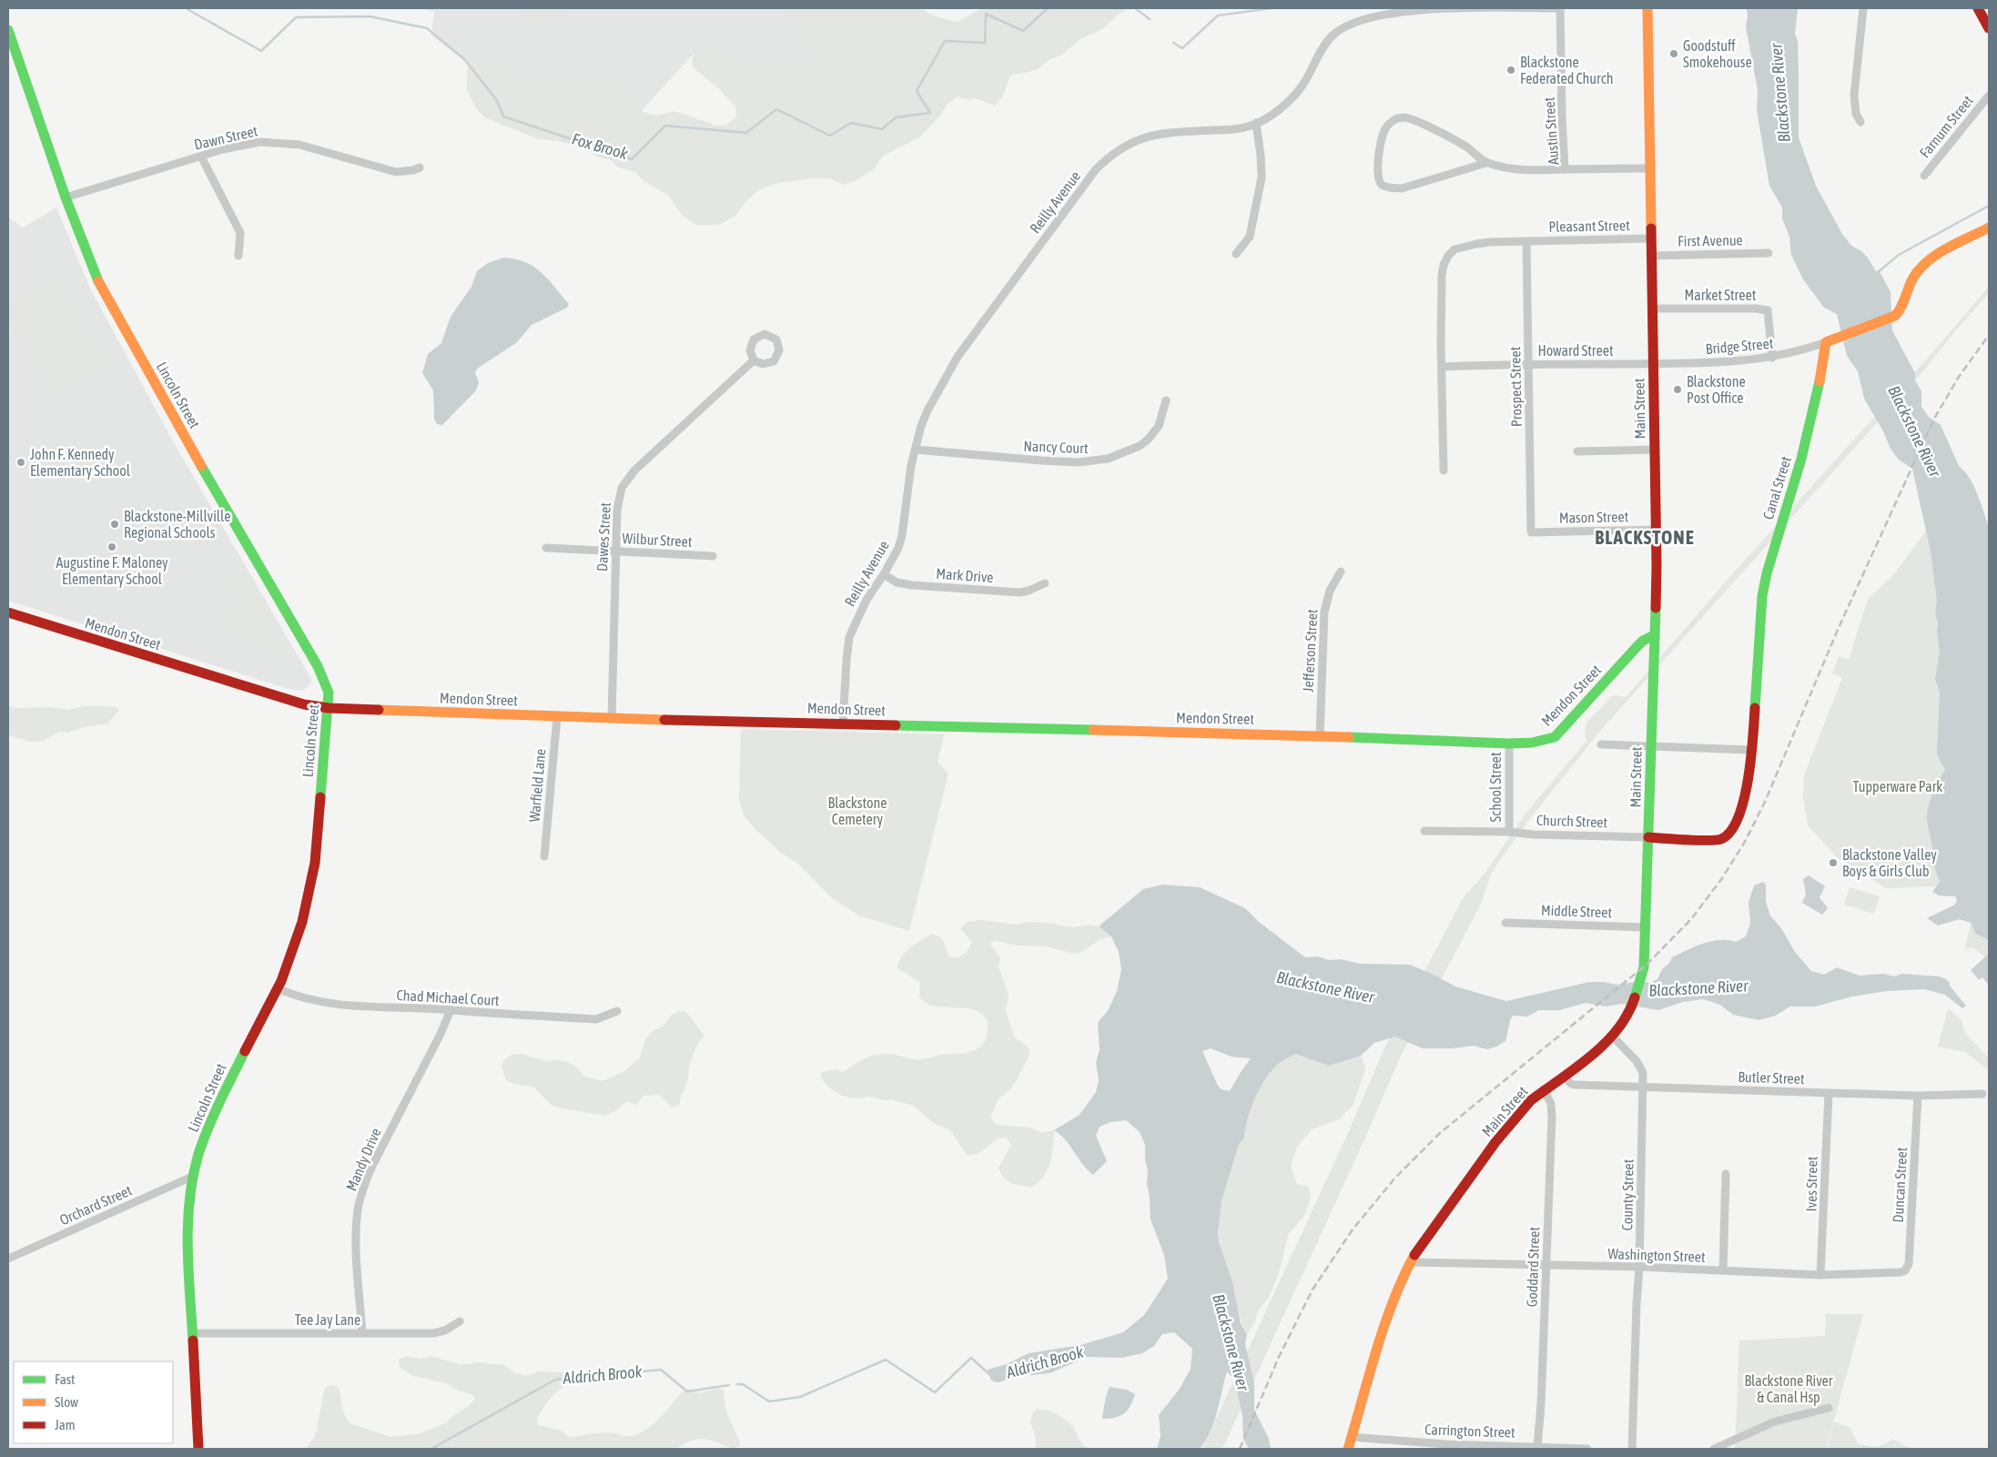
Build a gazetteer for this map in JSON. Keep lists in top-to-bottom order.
{
  "streets": {
    "main road": [
      "Lincoln Street",
      "Main Street",
      "Canal Street",
      "Mendon Street",
      "Church Street"
    ],
    "street": [
      "Farnum Street",
      "Austin Street",
      "Dawn Street",
      "Reilly Avenue",
      "Pleasant Street",
      "First Avenue",
      "Market Street",
      "Bridge Street",
      "Howard Street",
      "Prospect Street",
      "Nancy Court",
      "Mason Street",
      "Dawes Street",
      "Wilbur Street",
      "Mark Drive",
      "Jefferson Street",
      "Warfield Lane",
      "School Street",
      "Middle Street",
      "Chad Michael Court",
      "Butler Street",
      "Mandy Drive",
      "Ives Street",
      "Duncan Street",
      "County Street",
      "Orchard Street",
      "Washington Street",
      "Goddard Street",
      "Tee Jay Lane",
      "Carrington Street"
    ]
  },
  "crossings": [
    ["Austin Street", "Reilly Avenue"],
    ["Austin Street", "Main Street"],
    ["Dawn Street", "Lincoln Street"],
    ["Reilly Avenue", "Nancy Court"],
    ["Reilly Avenue", "Mark Drive"],
    ["Reilly Avenue", "Mendon Street"],
    ["Pleasant Street", "Prospect Street"],
    ["Pleasant Street", "Main Street"],
    ["First Avenue", "Main Street"],
    ["Market Street", "Bridge Street"],
    ["Market Street", "Main Street"],
    ["Bridge Street", "Howard Street"],
    ["Bridge Street", "Main Street"],
    ["Bridge Street", "Canal Street"],
    ["Howard Street", "Prospect Street"],
    ["Howard Street", "Main Street"],
    ["Prospect Street", "Mason Street"],
    ["Lincoln Street", "Mendon Street"],
    ["Lincoln Street", "Chad Michael Court"],
    ["Lincoln Street", "Orchard Street"],
    ["Lincoln Street", "Tee Jay Lane"],
    ["Main Street", "Mason Street"],
    ["Main Street", "Mendon Street"],
    ["Main Street", "Church Street"],
    ["Main Street", "Middle Street"],
    ["Main Street", "Butler Street"],
    ["Main Street", "County Street"],
    ["Main Street", "Washington Street"],
    ["Main Street", "Goddard Street"],
    ["Main Street", "Carrington Street"],
    ["Canal Street", "Church Street"],
    ["Dawes Street", "Wilbur Street"],
    ["Dawes Street", "Mendon Street"],
    ["Mendon Street", "Jefferson Street"],
    ["Mendon Street", "Warfield Lane"],
    ["Mendon Street", "School Street"],
    ["School Street", "Church Street"],
    ["Chad Michael Court", "Mandy Drive"],
    ["Butler Street", "Ives Street"],
    ["Butler Street", "Duncan Street"],
    ["Butler Street", "County Street"],
    ["Mandy Drive", "Tee Jay Lane"],
    ["Ives Street", "Washington Street"],
    ["Duncan Street", "Washington Street"],
    ["County Street", "Washington Street"],
    ["Washington Street", "Goddard Street"],
    ["Goddard Street", "Carrington Street"]
  ],
  "districts": ["BLACKSTONE"],
  "water": ["Blackstone River", "Fox Brook", "Aldrich Brook"],
  "parks": ["Tupperware Park", "Blackstone Cemetery", "Blackstone River & Canal Hsp"],
  "places": [
    "Goodstuff Smokehouse",
    "Blackstone Federated Church",
    "Blackstone Post Office",
    "John F. Kennedy Elementary School",
    "Blackstone-Millville Regional Schools",
    "Augustine F. Maloney Elementary School",
    "Blackstone Valley Boys & Girls Club"
  ],
  "legend": ["Fast", "Slow", "Jam"]
}
